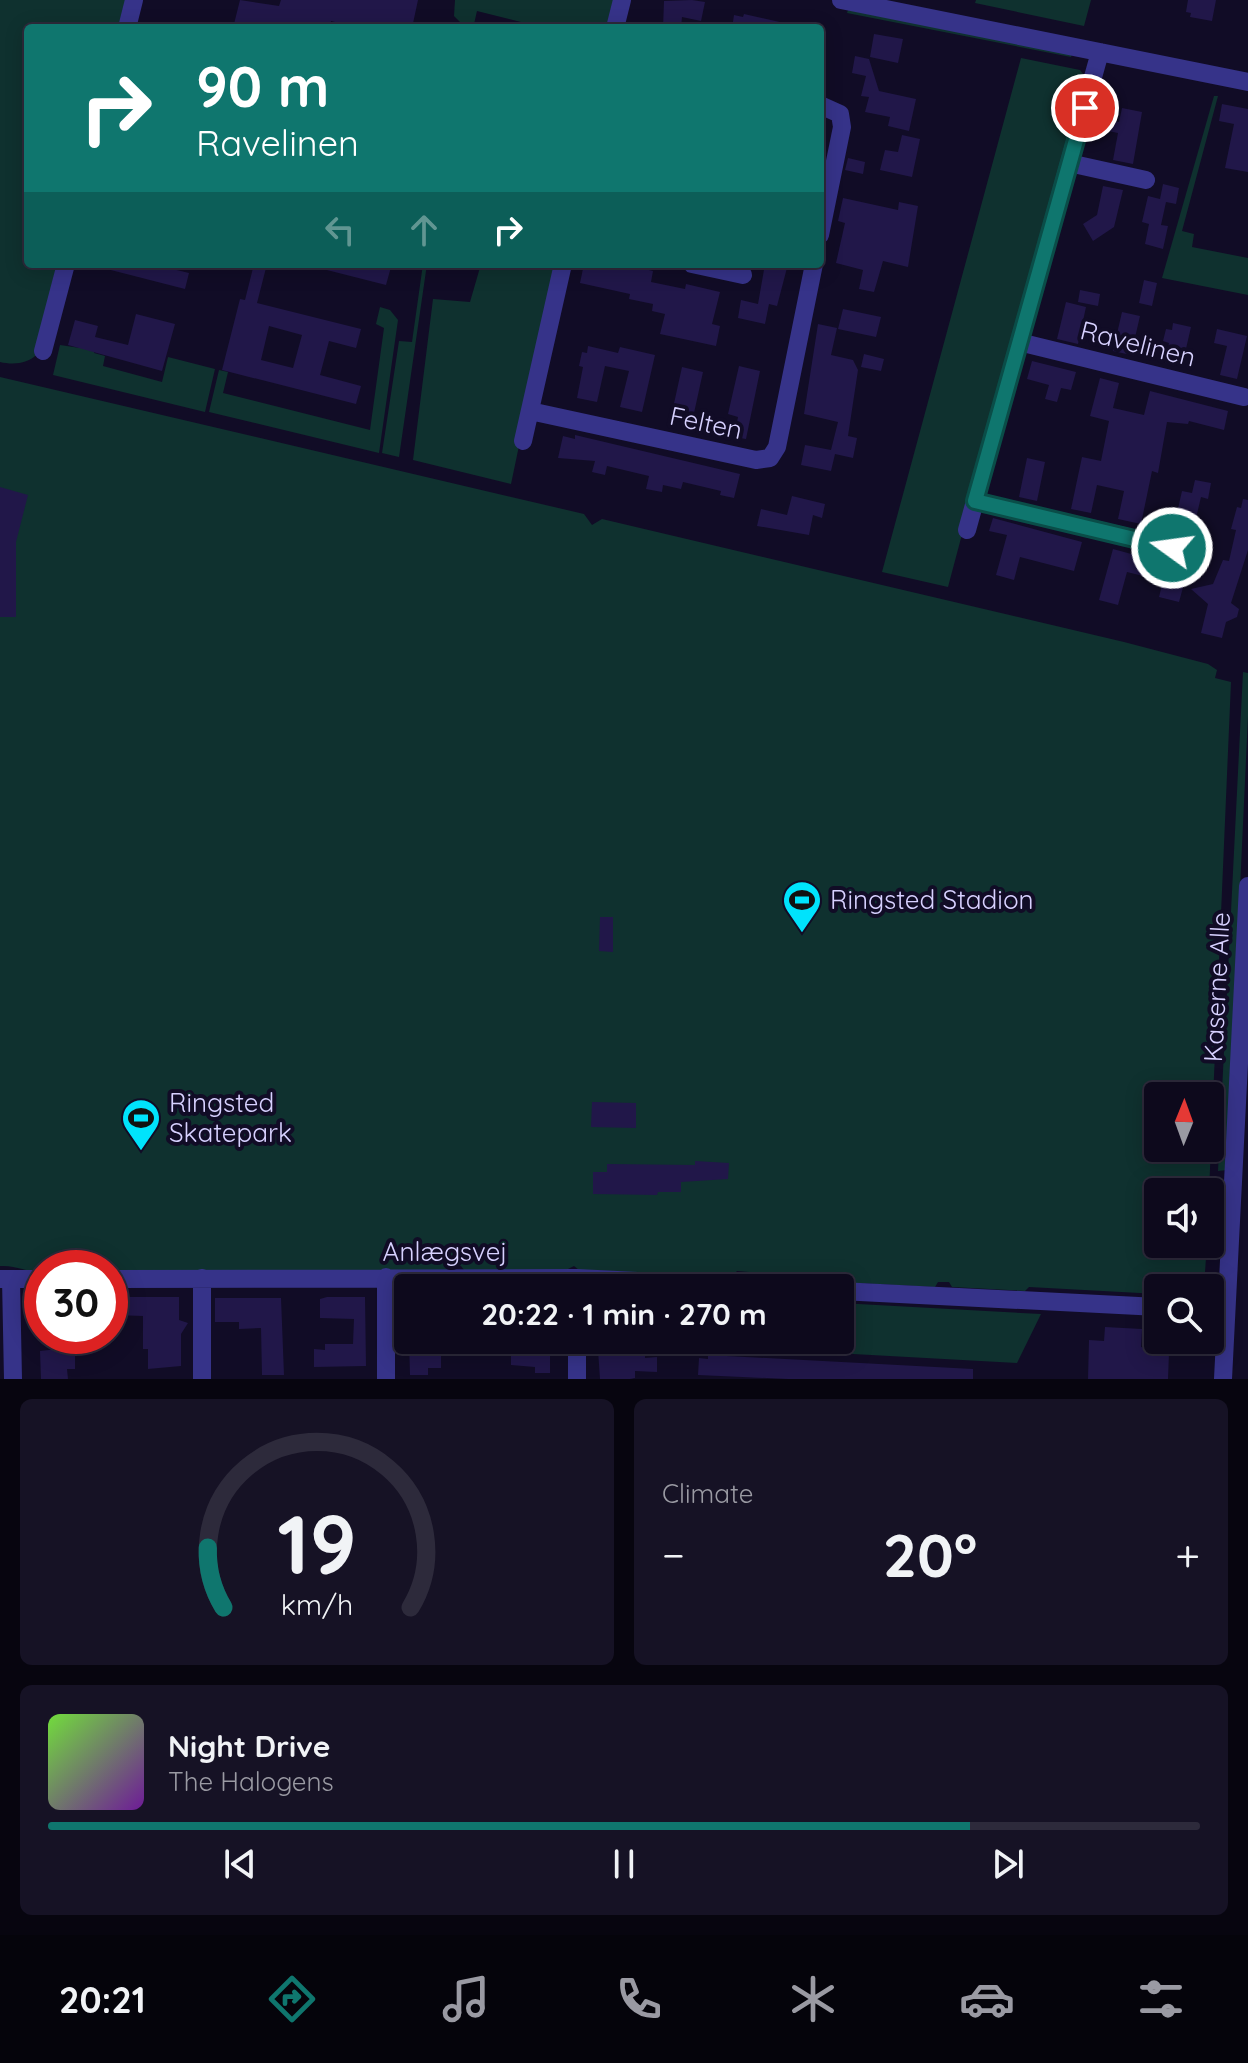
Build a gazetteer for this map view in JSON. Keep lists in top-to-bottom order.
{
  "streets": {
    "street": [
      "Ravelinen",
      "Felten",
      "Kaserne Alle",
      "Anlægsvej"
    ]
  },
  "places": {
    "sports": ["Ringsted Stadion", "Ringsted Skatepark"]
  },
  "north": "top",
  "page": {
    "turn": ["90 m", "Ravelinen"],
    "limit": "30",
    "trip": "20:22 · 1 min · 270 m",
    "tile": "Climate",
    "heat": ["−", "20°", "+"],
    "song": ["Night Drive", "The Halogens"],
    "tabs": "20:21",
    "gauge": ["19", "km/h"]
  }
}
